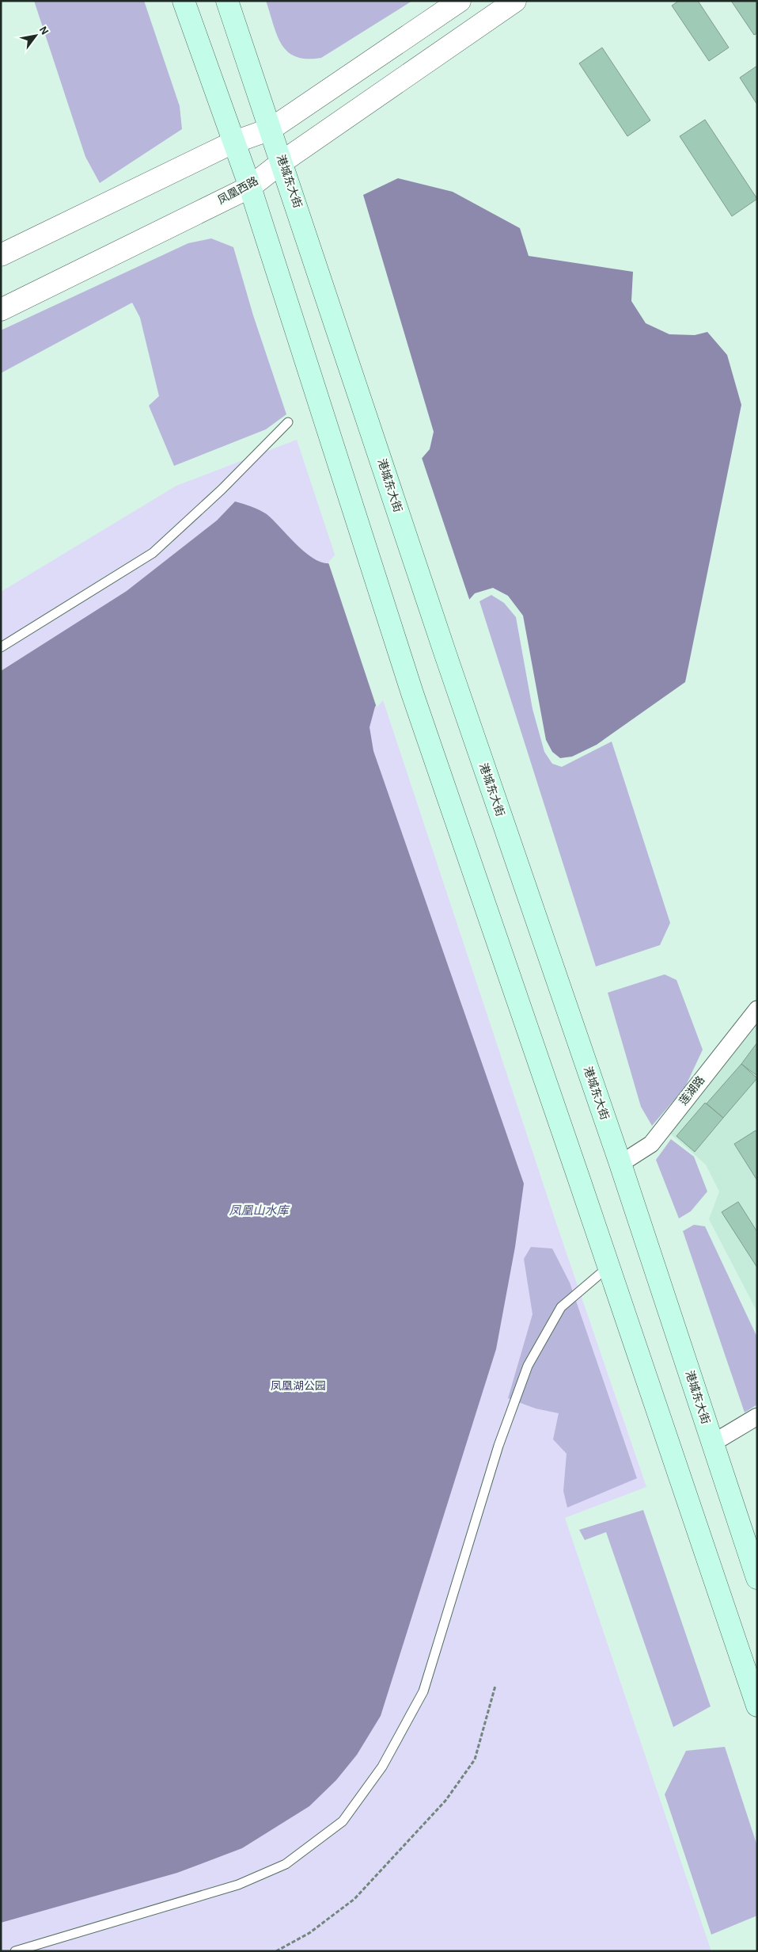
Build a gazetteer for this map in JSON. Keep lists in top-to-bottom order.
{
  "streets": {
    "main road": ["港城东大街"],
    "street": ["凤凰西路", "莲湖路"]
  },
  "crossings": [
    ["港城东大街", "凤凰西路"],
    ["港城东大街", "莲湖路"]
  ],
  "water": ["凤凰山水库"],
  "parks": ["凤凰湖公园"],
  "north": "top right"
}
